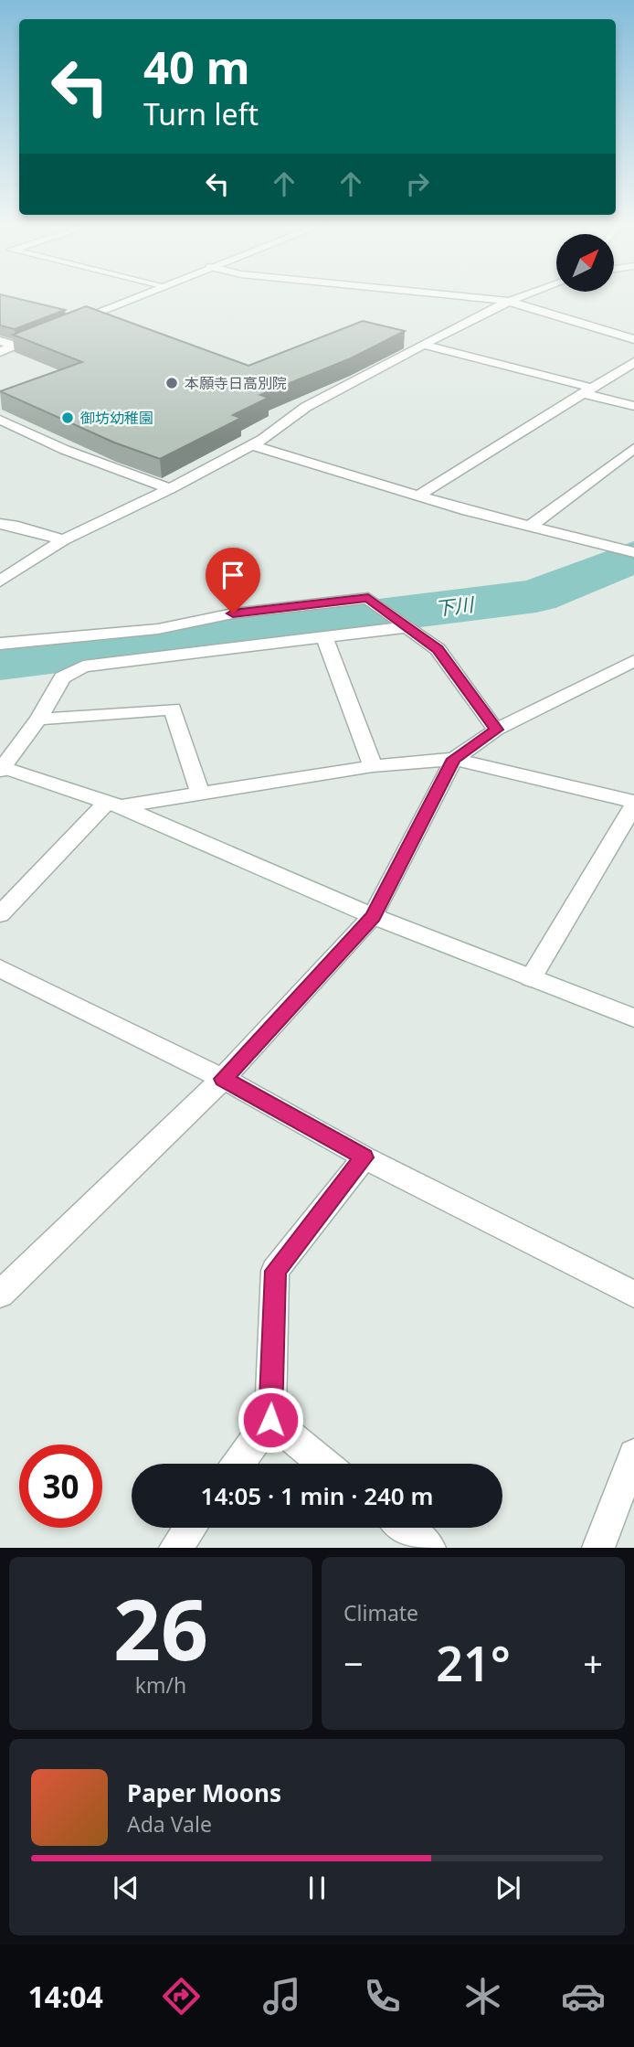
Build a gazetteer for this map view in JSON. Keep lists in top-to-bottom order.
{
  "water": ["下川"],
  "places": ["本願寺日高別院", "御坊幼稚園"],
  "north": "top right",
  "page": {
    "turn": ["40 m", "Turn left"],
    "limit": "30",
    "trip": "14:05 · 1 min · 240 m",
    "tile": [
      ["26", "km/h"],
      "Climate"
    ],
    "heat": ["−", "21°", "+"],
    "song": ["Paper Moons", "Ada Vale"],
    "tabs": "14:04"
  }
}
